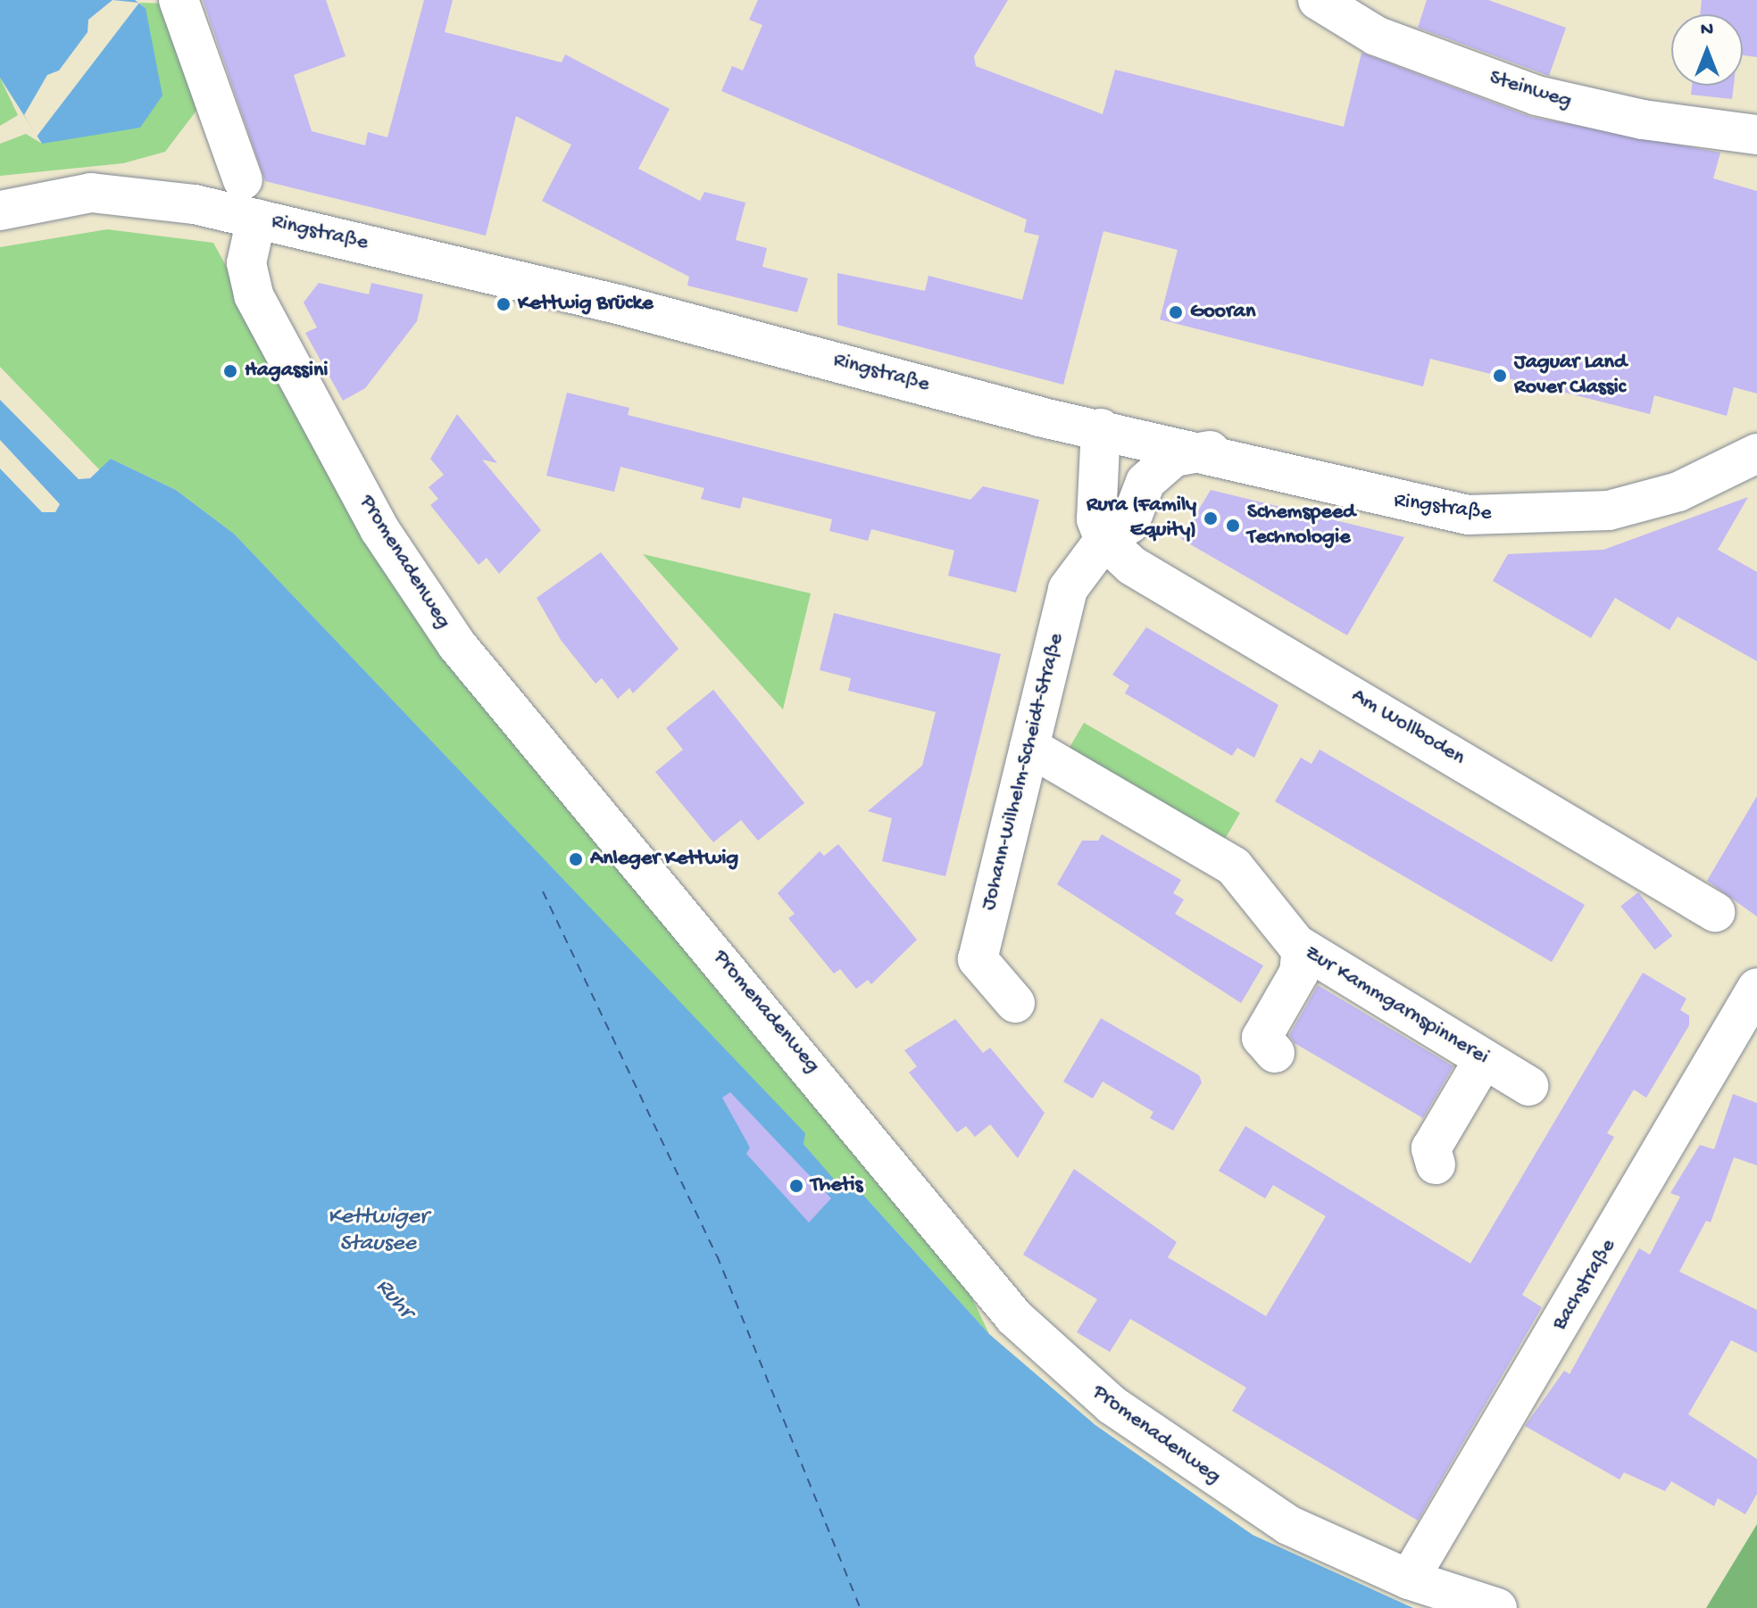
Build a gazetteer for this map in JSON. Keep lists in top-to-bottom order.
{
  "streets": {
    "street": [
      "Steinweg",
      "Ringstraße",
      "Promenadenweg",
      "Am Wollboden",
      "Johann-Wilhelm-Scheidt-Straße",
      "Zur Kammgarnspinnerei",
      "Bachstraße"
    ]
  },
  "crossings": [
    ["Ringstraße", "Promenadenweg"],
    ["Ringstraße", "Johann-Wilhelm-Scheidt-Straße"],
    ["Promenadenweg", "Bachstraße"],
    ["Am Wollboden", "Johann-Wilhelm-Scheidt-Straße"],
    ["Johann-Wilhelm-Scheidt-Straße", "Zur Kammgarnspinnerei"]
  ],
  "water": ["Kettwiger Stausee", "Ruhr"],
  "places": [
    "Kettwig Brücke",
    "Gooran",
    "Hagassini",
    "Jaguar Land Rover Classic",
    "Rura (Family Equity)",
    "Schemspeed Technologie",
    "Anleger Kettwig",
    "Thetis"
  ],
  "north": "top"
}
